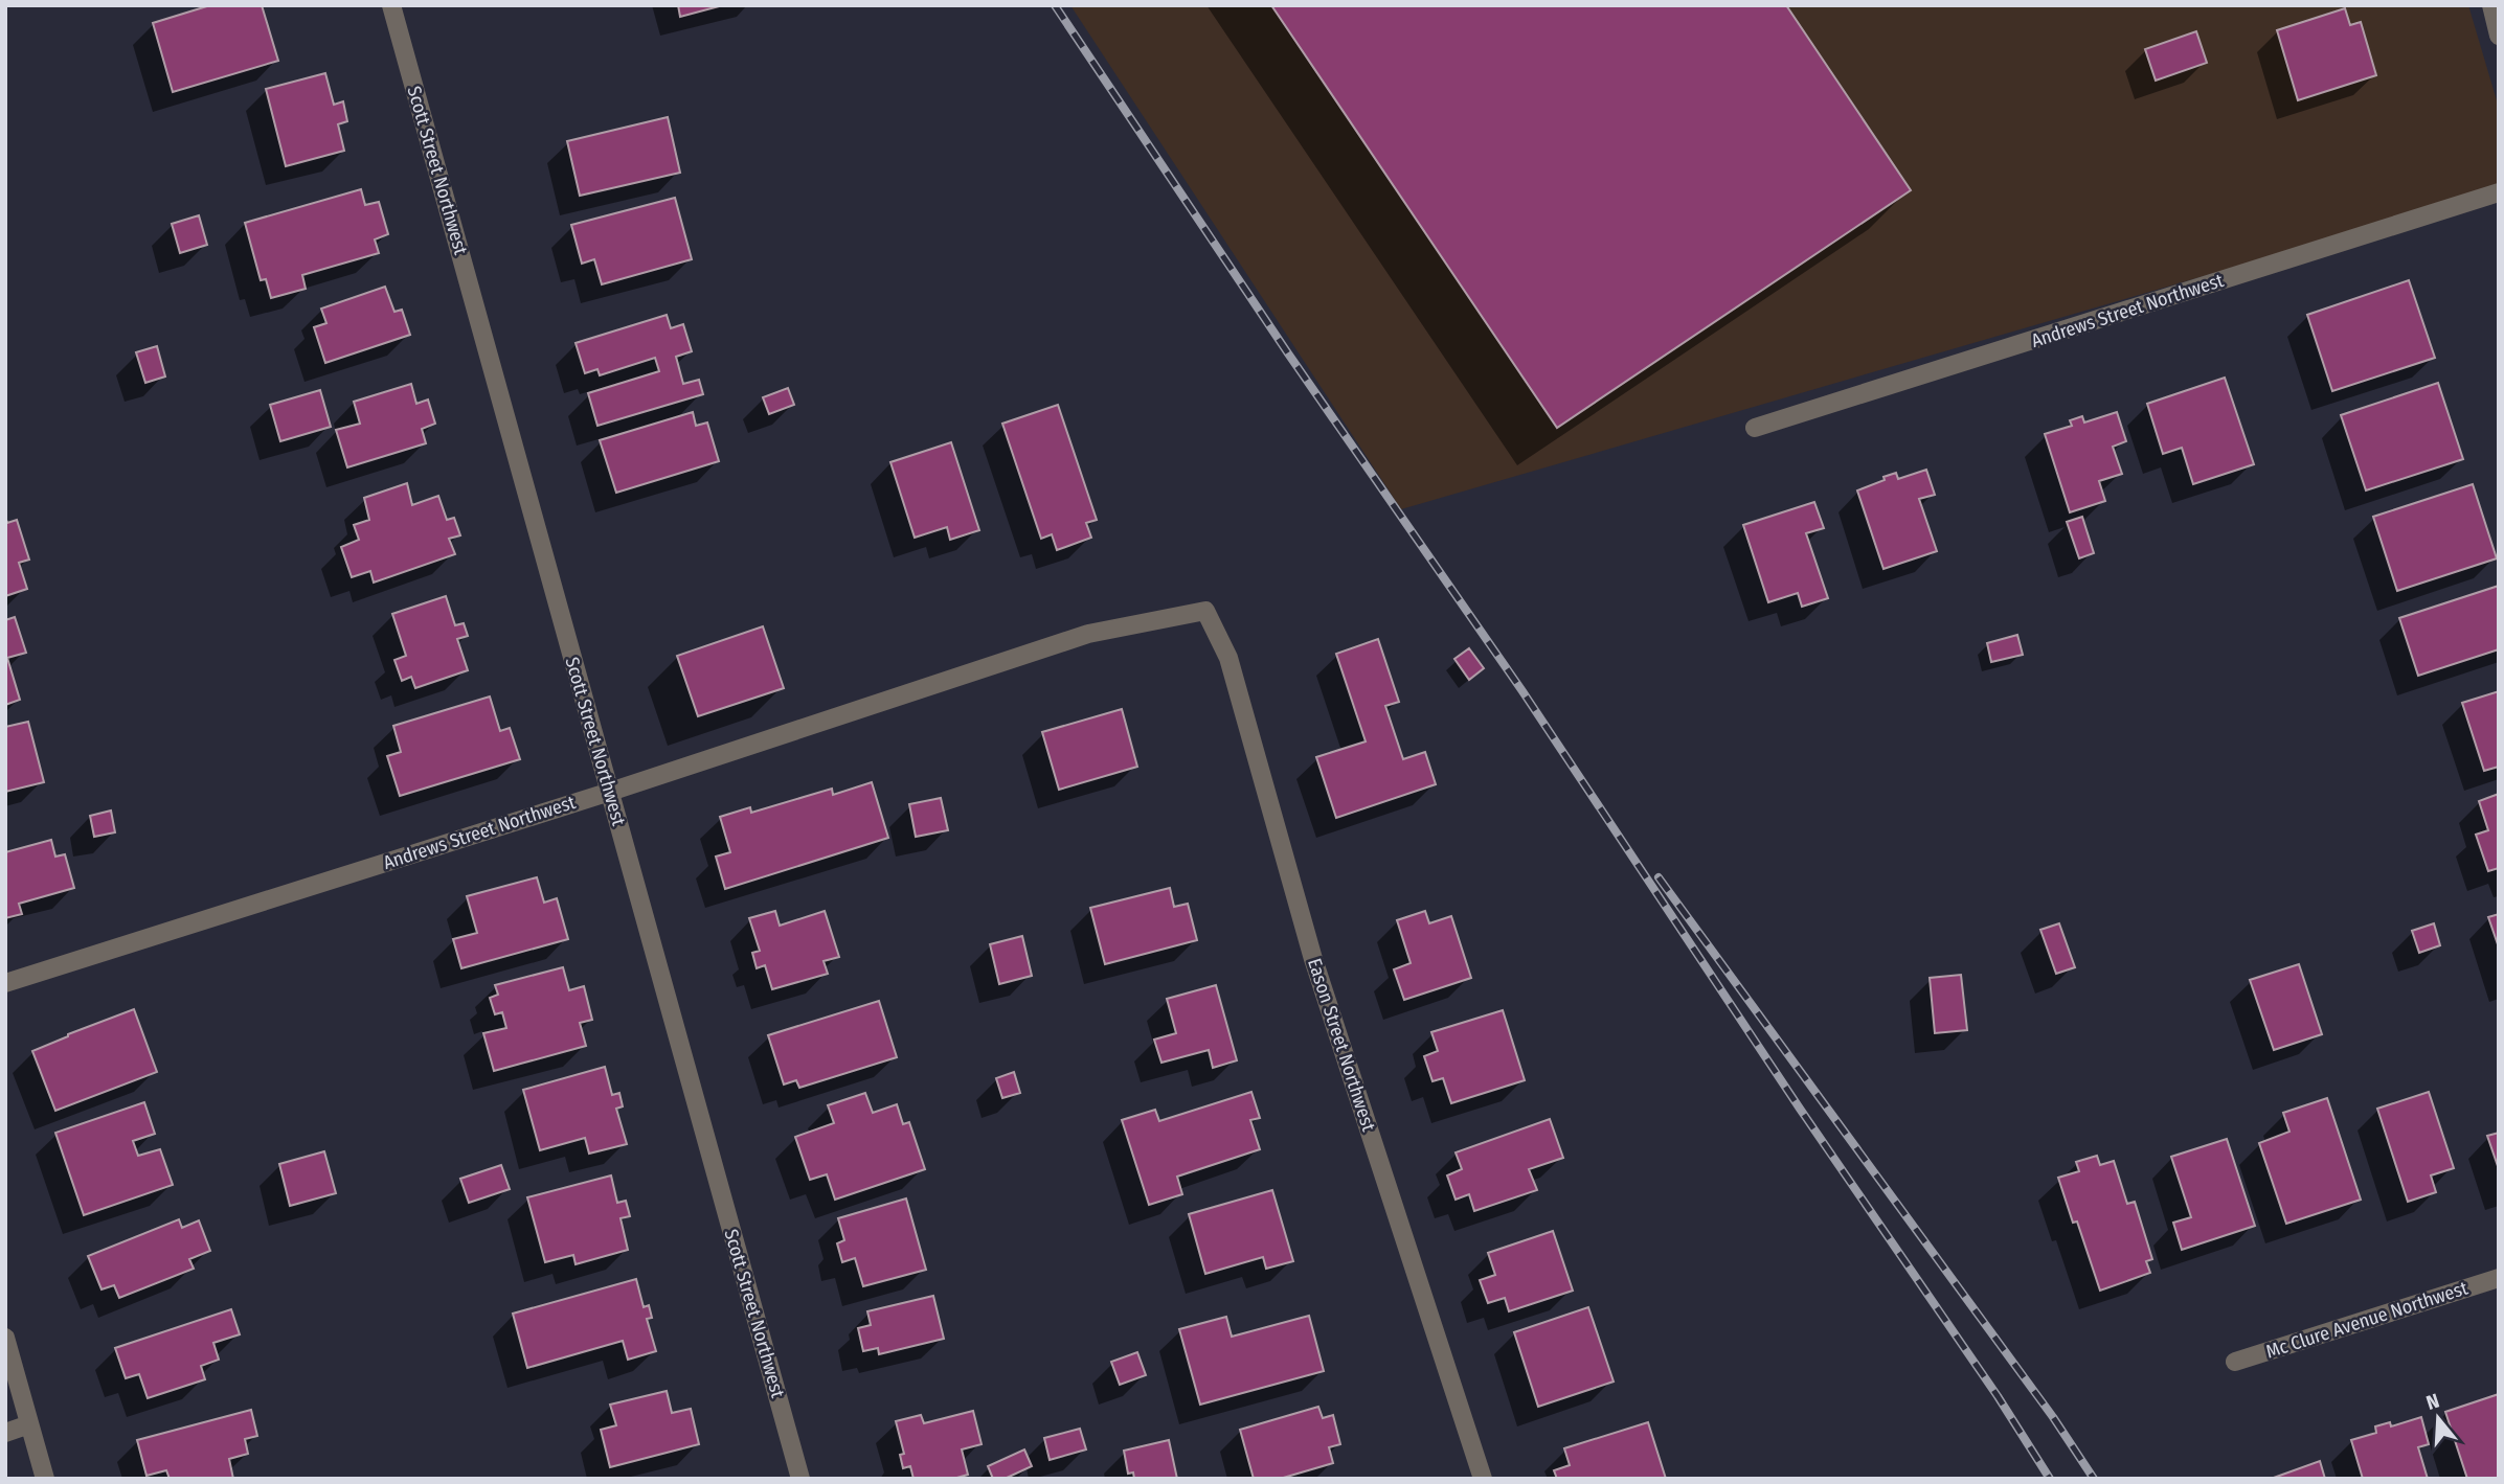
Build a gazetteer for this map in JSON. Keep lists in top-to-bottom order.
{
  "streets": {
    "street": [
      "Scott Street Northwest",
      "Andrews Street Northwest",
      "Eason Street Northwest",
      "Mc Clure Avenue Northwest"
    ]
  },
  "crossings": [
    ["Scott Street Northwest", "Andrews Street Northwest"],
    ["Andrews Street Northwest", "Eason Street Northwest"]
  ],
  "north": "top"
}
